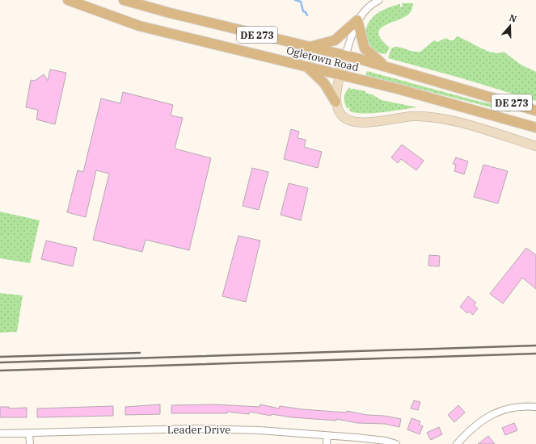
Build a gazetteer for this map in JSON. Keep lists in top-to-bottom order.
{
  "streets": {
    "main road": ["DE 273", "Ogletown Road"],
    "street": ["Leader Drive"]
  },
  "north": "top"
}
